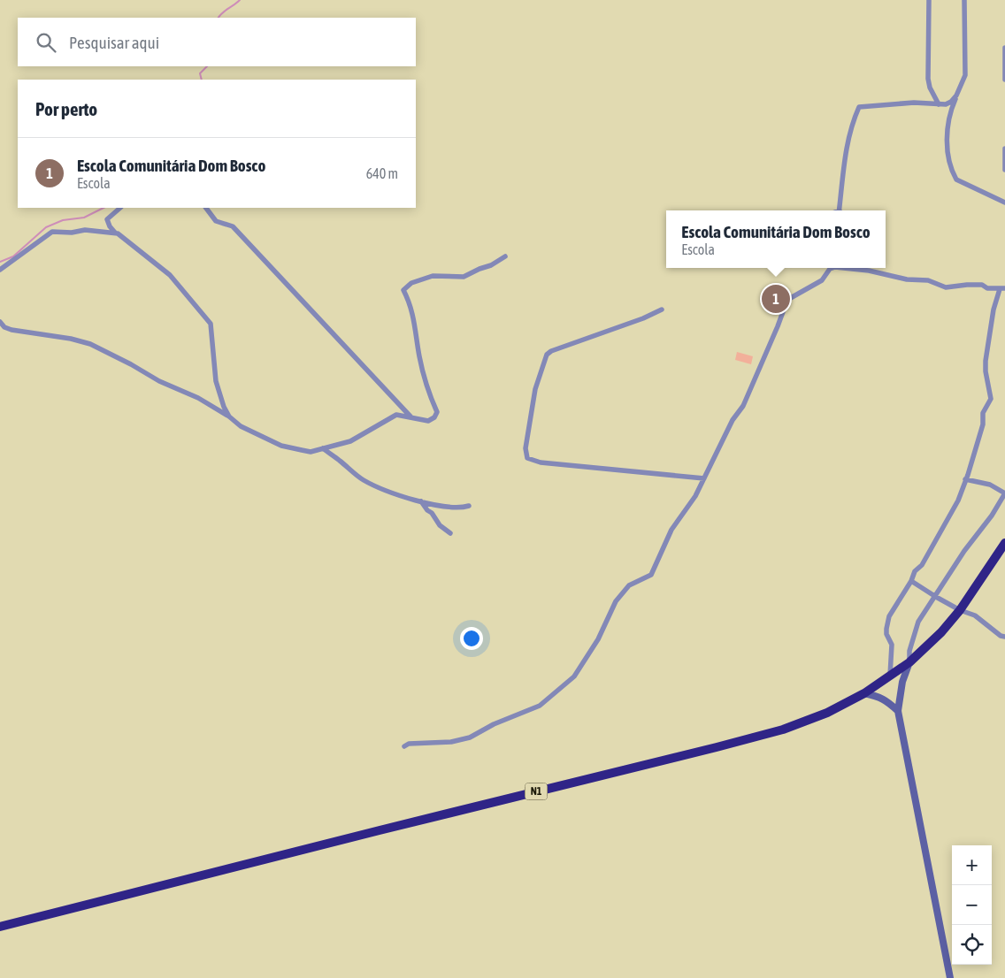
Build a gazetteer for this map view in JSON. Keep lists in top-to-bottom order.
{
  "streets": {
    "highway": ["N1"]
  },
  "page": {
    "search": "Pesquisar aqui",
    "heading": "Por perto",
    "list": [
      {
        "mark": "1",
        "name": "Escola Comunitária Dom Bosco",
        "note": "Escola",
        "value": "640 m"
      }
    ],
    "popup": ["Escola Comunitária Dom Bosco", "Escola"],
    "pins": "1",
    "map_buttons": ["+", "−"]
  }
}
